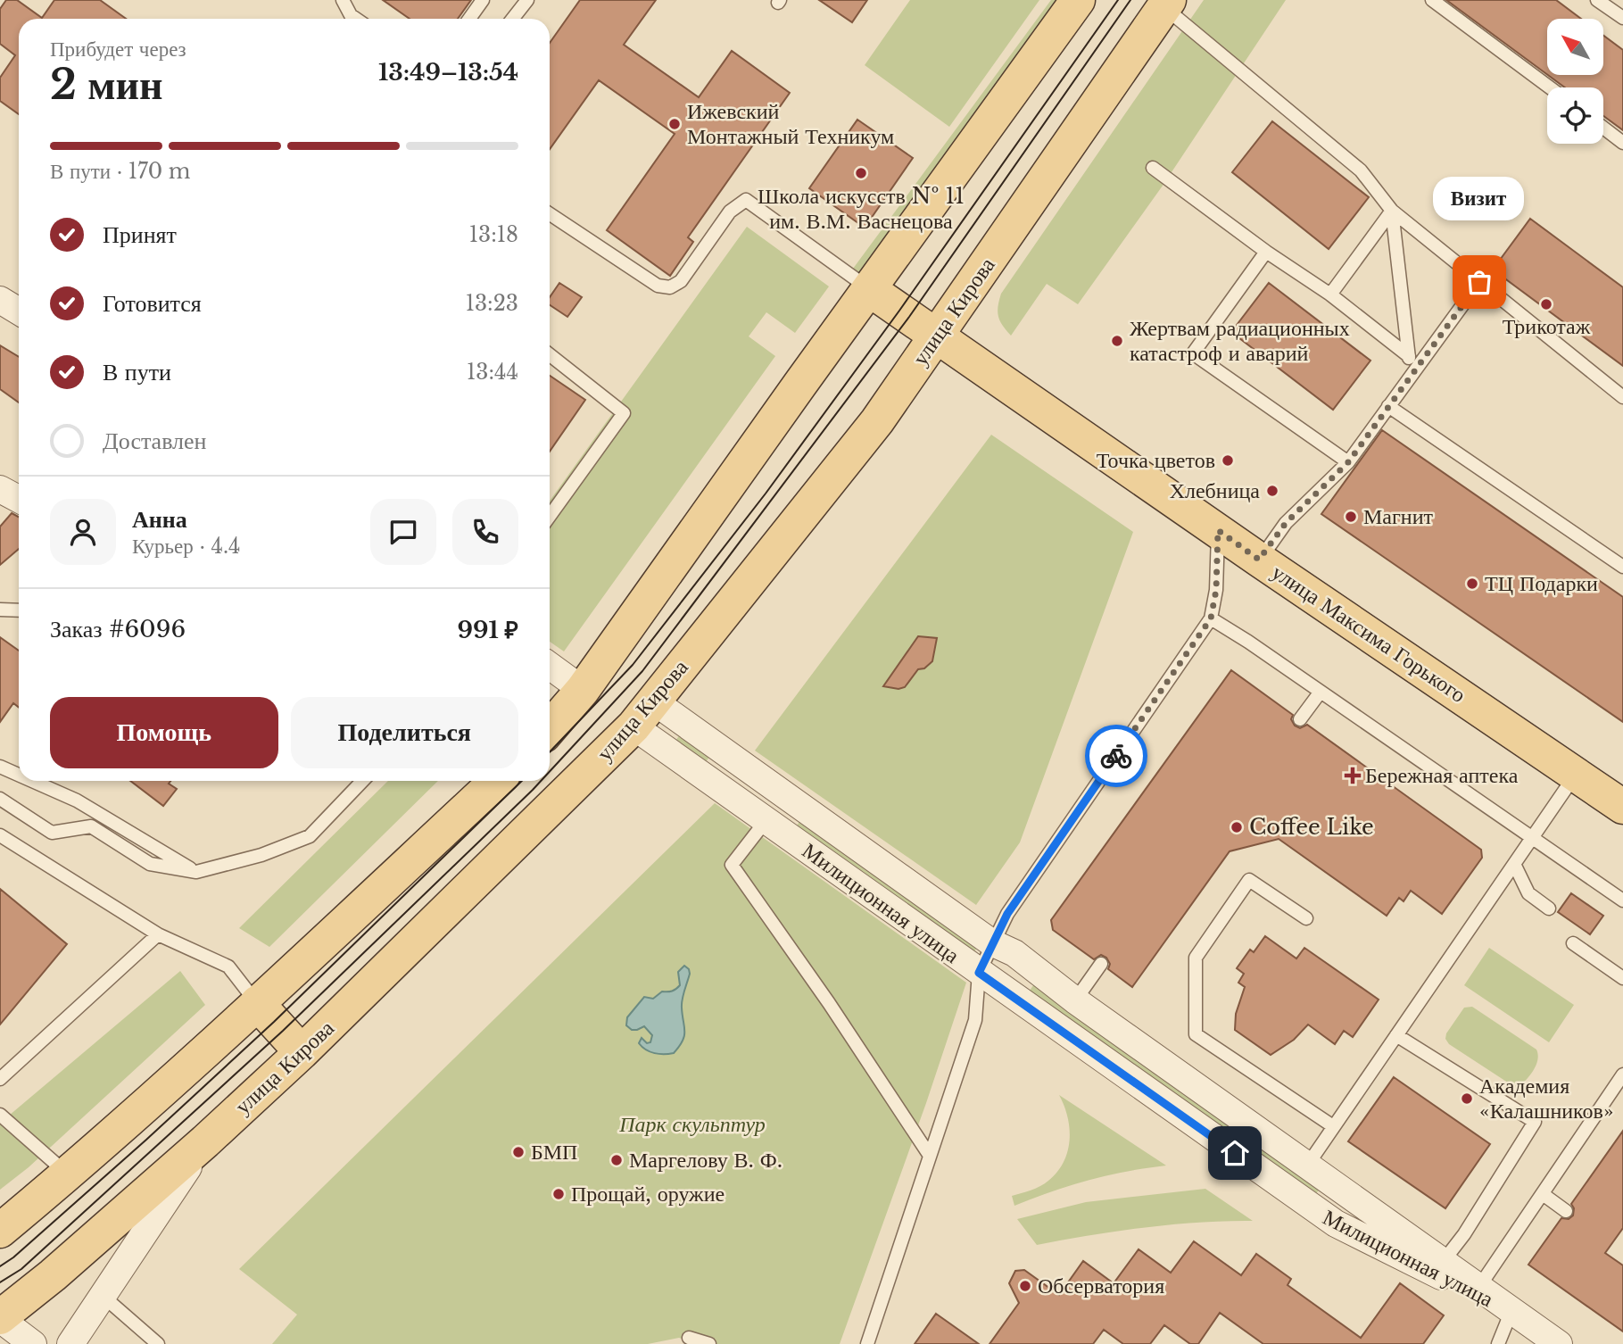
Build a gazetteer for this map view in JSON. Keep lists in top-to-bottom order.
{
  "streets": {
    "main road": ["улица Кирова", "улица Максима Горького"],
    "street": ["Милиционная улица"]
  },
  "crossings": [
    ["улица Кирова", "улица Максима Горького"],
    ["улица Кирова", "Милиционная улица"]
  ],
  "parks": ["Парк скульптур"],
  "places": {
    "other": [
      "Ижевский Монтажный Техникум",
      "Школа искусств № 11 им. В.М. Васнецова",
      "Визит",
      "Трикотаж",
      "Жертвам радиационных катастроф и аварий",
      "Точка цветов",
      "Хлебница",
      "Магнит",
      "ТЦ Подарки",
      "Coffee Like",
      "Академия «Калашников»",
      "БМП",
      "Маргелову В. Ф.",
      "Прощай, оружие",
      "Обсерватория"
    ],
    "health": ["Бережная аптека"]
  },
  "north": "top left",
  "page": {
    "heading": ["2 мин", "Прибудет через", "13:49–13:54"],
    "panel": [
      "Анна",
      "Курьер · 4.4",
      "Заказ #6096",
      "991 ₽"
    ],
    "bar": "В пути · 170 m",
    "bubble": "Визит",
    "list": [
      ["Принят", "13:18"],
      ["Готовится", "13:23"],
      ["В пути", "13:44"],
      "Доставлен"
    ],
    "buttons": ["Помощь", "Поделиться"]
  }
}
